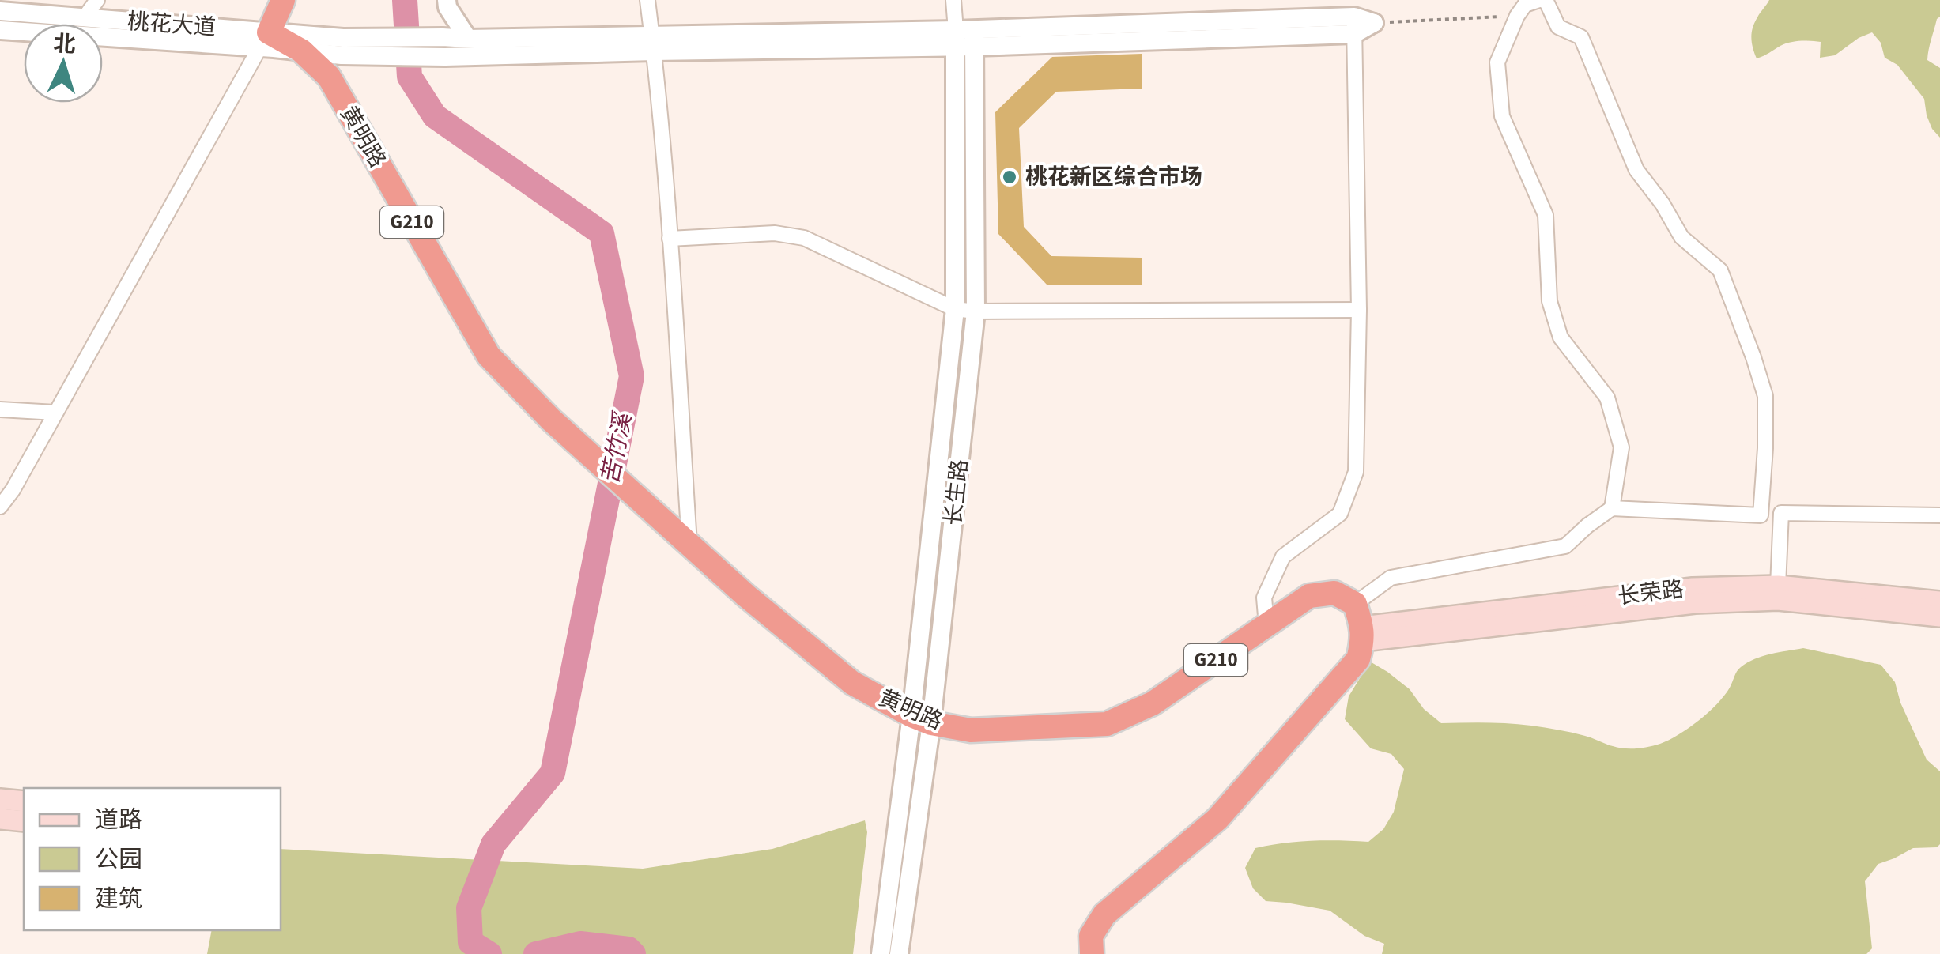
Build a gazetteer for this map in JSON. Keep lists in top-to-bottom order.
{
  "streets": {
    "highway": ["黄明路", "G210"],
    "main road": ["长荣路"],
    "street": ["桃花大道", "长生路"]
  },
  "crossings": [
    ["桃花大道", "黄明路"],
    ["黄明路", "长生路"]
  ],
  "water": ["苦竹溪"],
  "places": ["桃花新区综合市场"],
  "legend": ["道路", "公园", "建筑"],
  "north": "top"
}
